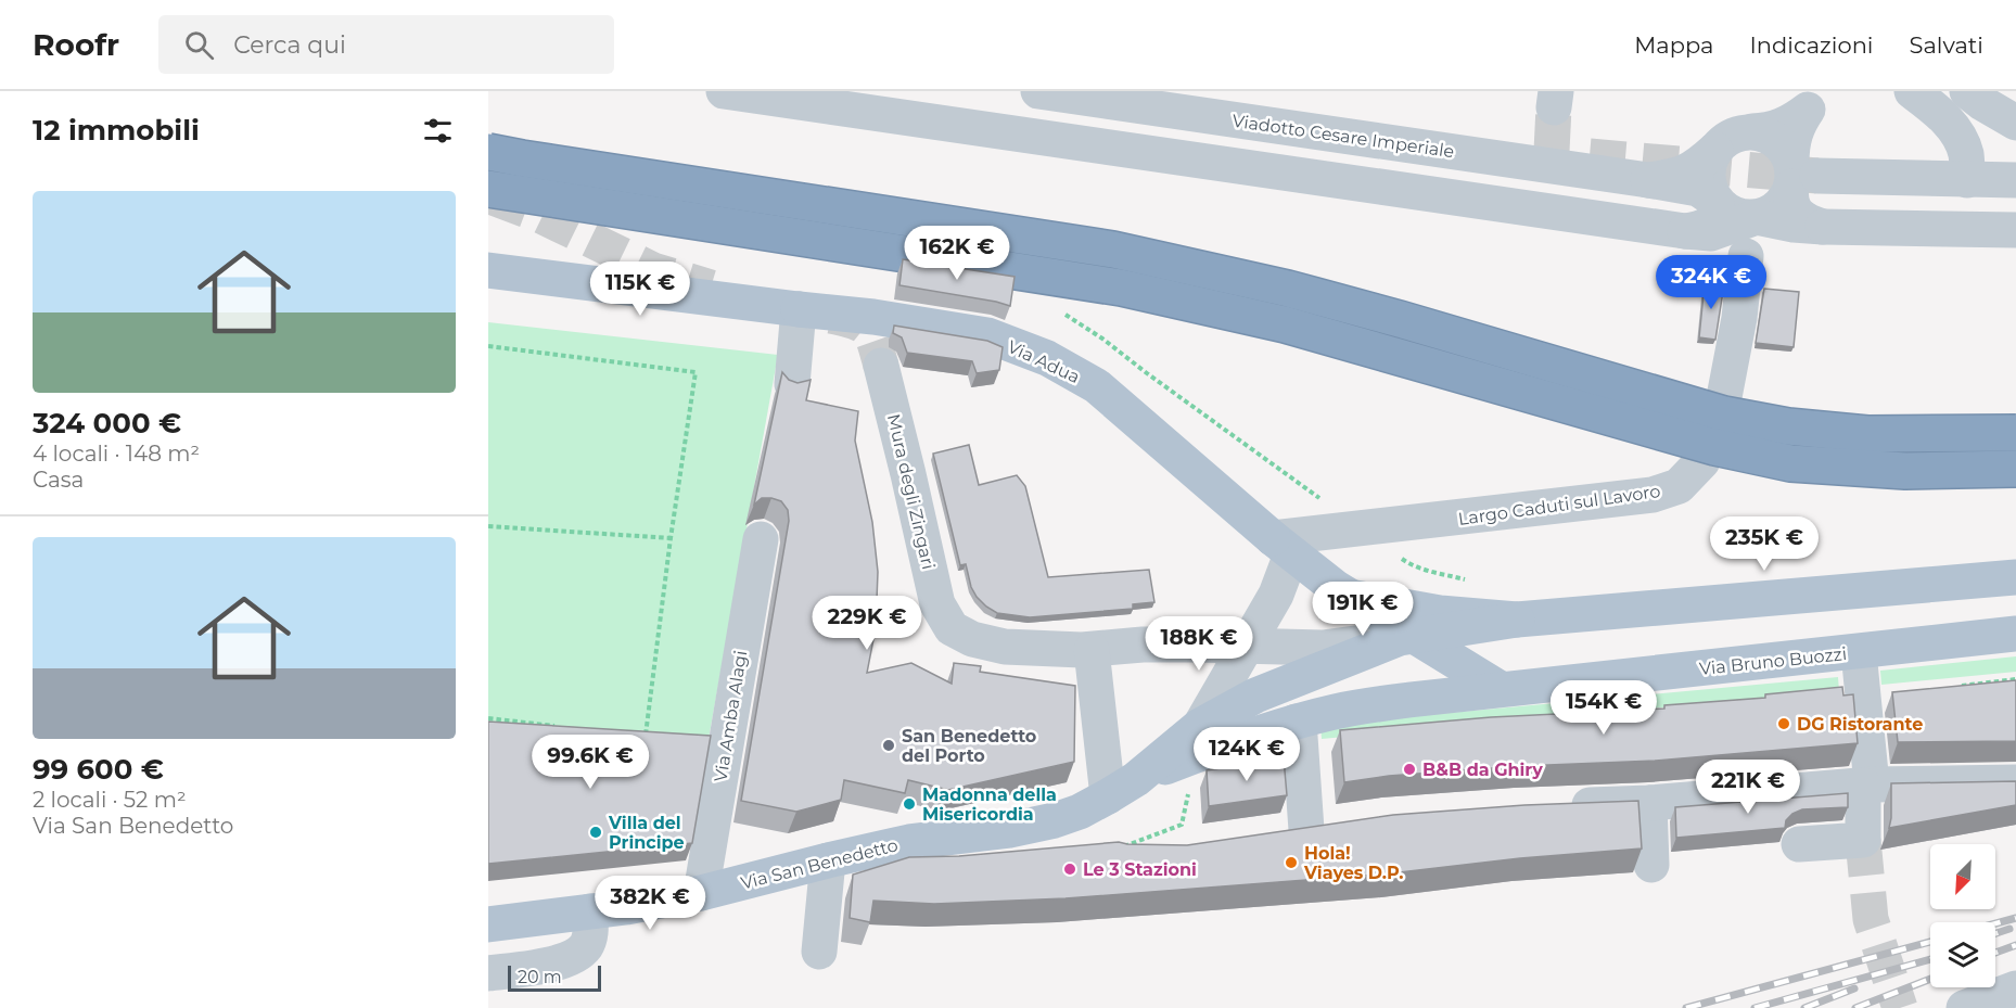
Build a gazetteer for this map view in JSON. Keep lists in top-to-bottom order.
{
  "streets": {
    "main road": ["Via Adua", "Via Bruno Buozzi", "Via San Benedetto"],
    "street": [
      "Viadotto Cesare Imperiale",
      "Mura degli Zingari",
      "Largo Caduti sul Lavoro",
      "Via Amba Alagi"
    ]
  },
  "crossings": [
    ["Via Adua", "Mura degli Zingari"],
    ["Via Adua", "Largo Caduti sul Lavoro"],
    ["Via Adua", "Via Bruno Buozzi"],
    ["Via Adua", "Via San Benedetto"],
    ["Mura degli Zingari", "Via San Benedetto"],
    ["Via Bruno Buozzi", "Via San Benedetto"],
    ["Via Amba Alagi", "Via San Benedetto"]
  ],
  "places": [
    "DG Ristorante",
    "San Benedetto del Porto",
    "B&B da Ghiry",
    "Madonna della Misericordia",
    "Villa del Principe",
    "Hola! Viayes D.P.",
    "Le 3 Stazioni"
  ],
  "scale_bar": "20 m",
  "north": "bottom left",
  "page": {
    "header": "Roofr",
    "search": "Cerca qui",
    "nav": ["Mappa", "Indicazioni", "Salvati"],
    "heading": "12 immobili",
    "list": [
      {
        "name": "324 000 €",
        "note": "4 locali · 148 m² · Casa"
      },
      {
        "name": "99 600 €",
        "note": "2 locali · 52 m² · Via San Benedetto"
      }
    ],
    "price": [
      "162K €",
      "324K €",
      "115K €",
      "235K €",
      "191K €",
      "229K €",
      "188K €",
      "154K €",
      "124K €",
      "99.6K €",
      "221K €",
      "382K €"
    ],
    "scale": "20 m"
  }
}
